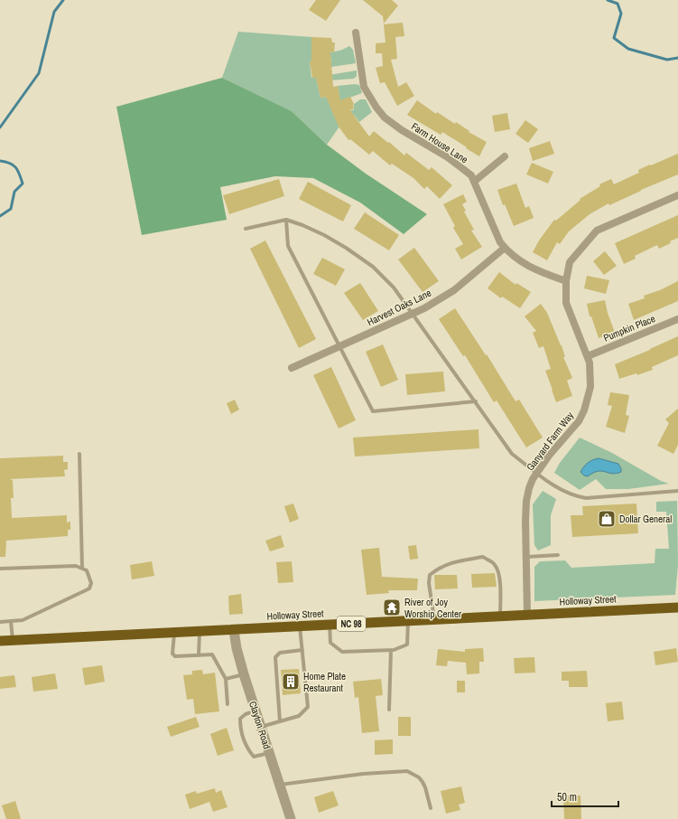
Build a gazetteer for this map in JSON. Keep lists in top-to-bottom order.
{
  "streets": {
    "highway": ["Holloway Street", "NC 98"],
    "street": [
      "Farm House Lane",
      "Harvest Oaks Lane",
      "Pumpkin Place",
      "Ganyard Farm Way",
      "Clayton Road"
    ]
  },
  "crossings": [
    ["Farm House Lane", "Harvest Oaks Lane"],
    ["Farm House Lane", "Ganyard Farm Way"],
    ["Pumpkin Place", "Ganyard Farm Way"],
    ["Ganyard Farm Way", "Holloway Street"],
    ["Holloway Street", "Clayton Road"]
  ],
  "places": {
    "shop": ["Dollar General"],
    "temple": ["River of Joy Worship Center"],
    "building": ["Home Plate Restaurant"]
  },
  "scale_bar": "50 m"
}
